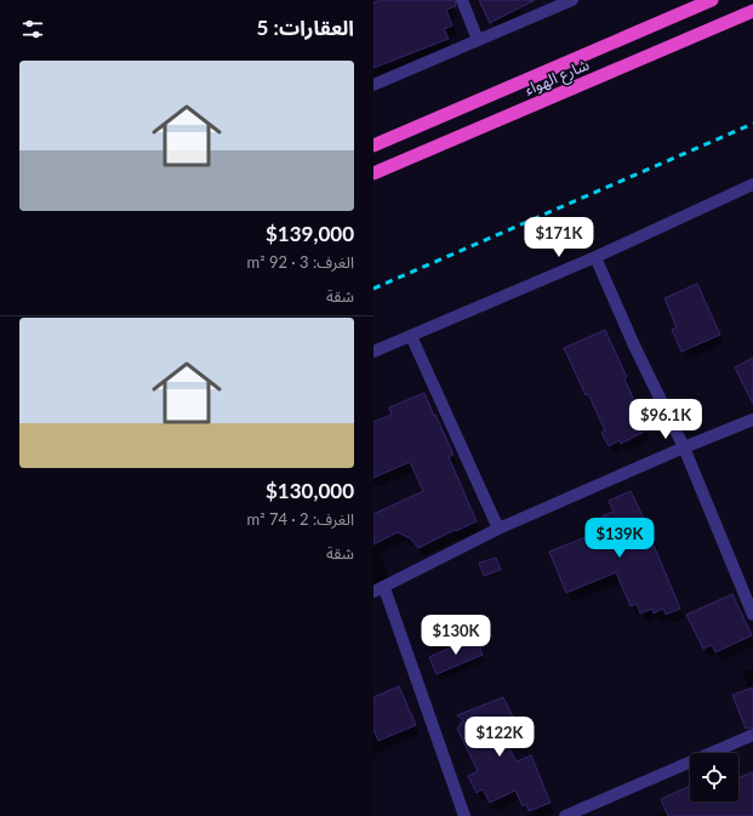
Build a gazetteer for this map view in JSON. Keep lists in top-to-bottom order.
{
  "streets": {
    "highway": ["شارع الهواء"]
  },
  "page": {
    "heading": "العقارات: 5",
    "list": [
      {
        "name": "$139,000",
        "note": "الغرف: 3 · 92 m² · شقة"
      },
      {
        "name": "$130,000",
        "note": "الغرف: 2 · 74 m² · شقة"
      }
    ],
    "price": [
      "$171K",
      "$96.1K",
      "$139K",
      "$130K",
      "$122K"
    ]
  }
}
